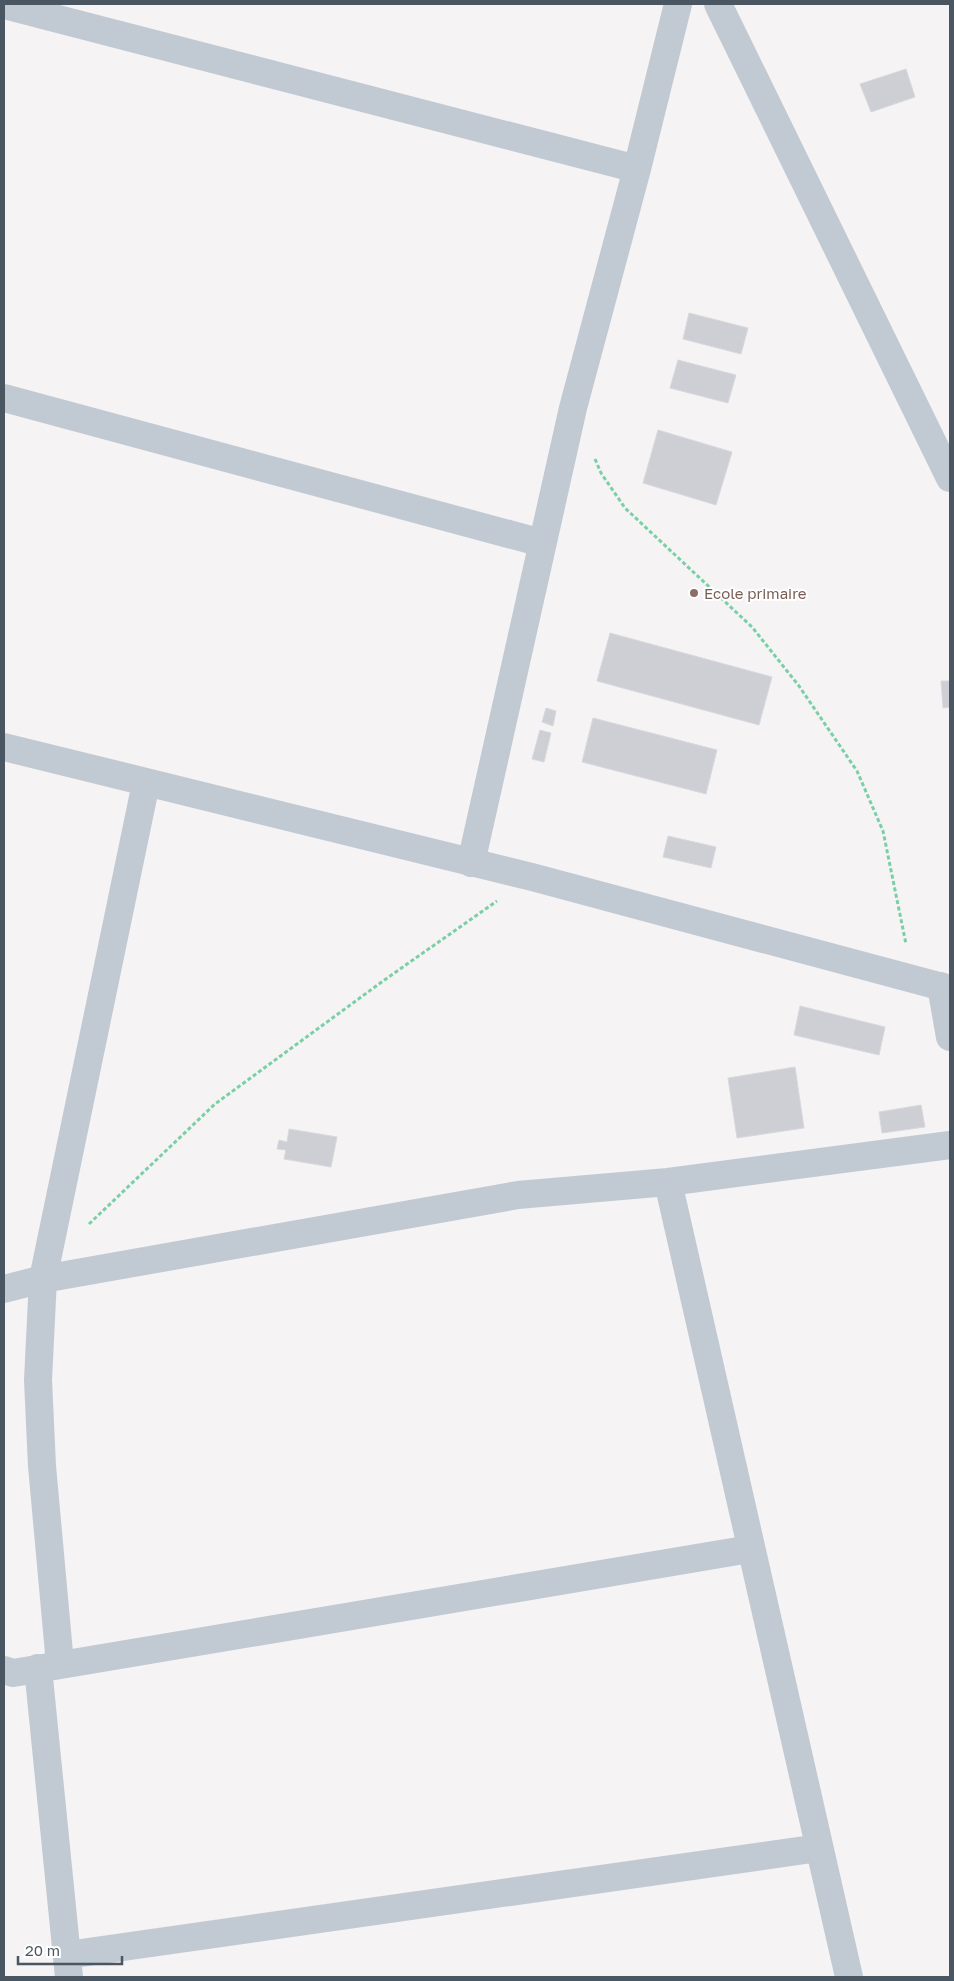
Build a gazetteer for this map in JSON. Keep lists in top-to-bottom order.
{
  "places": ["Ecole primaire"],
  "scale_bar": "20 m"
}
